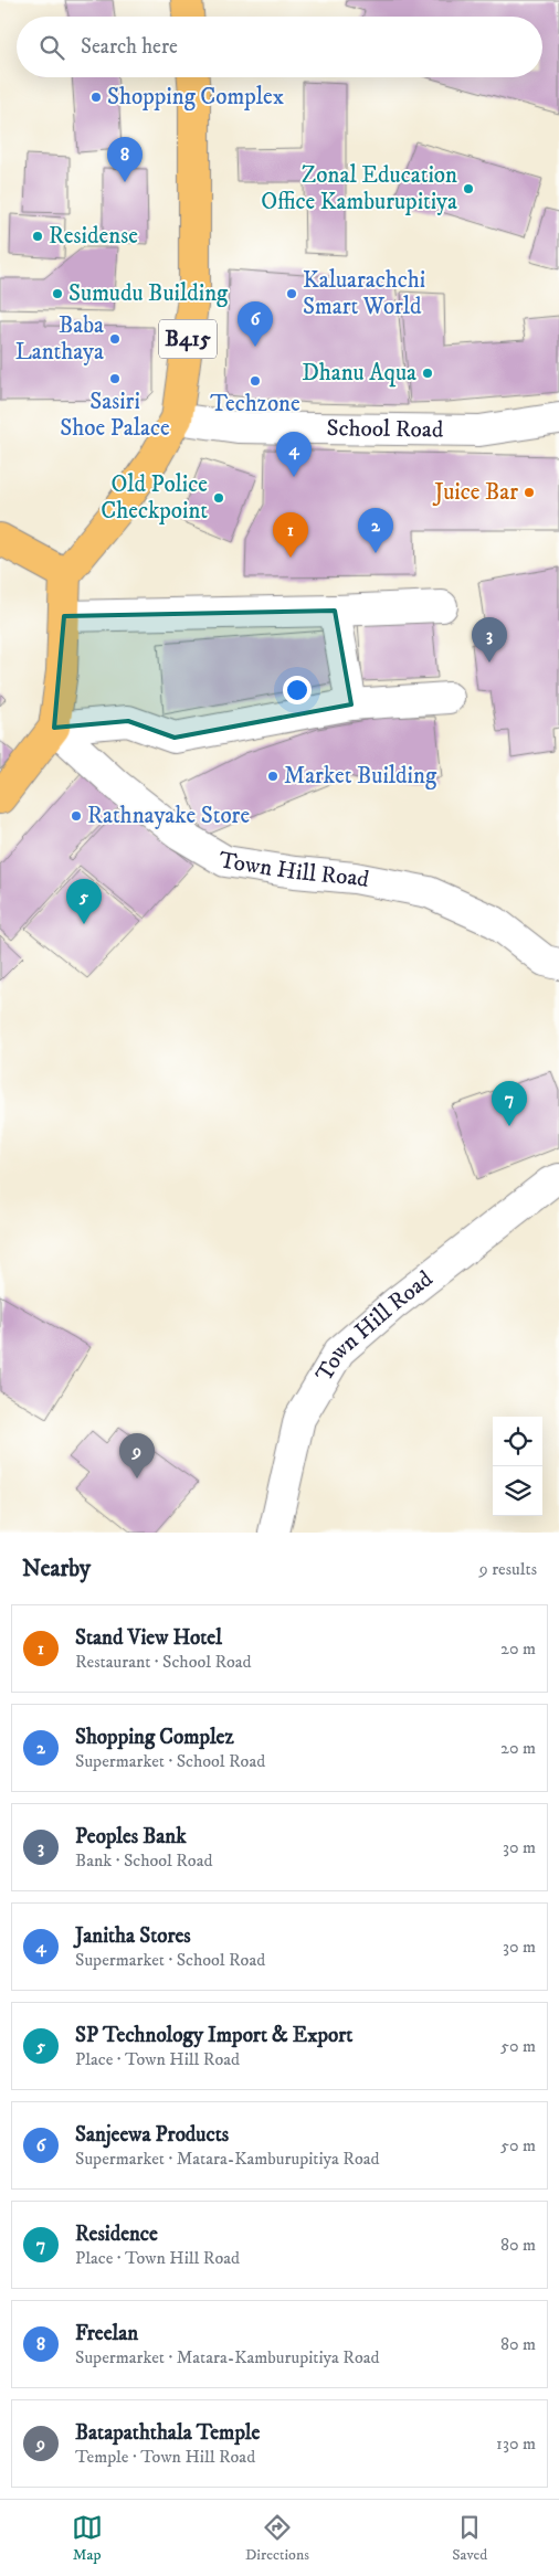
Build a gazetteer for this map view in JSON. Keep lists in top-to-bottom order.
{
  "streets": {
    "main road": ["B415"],
    "street": ["School Road", "Town Hill Road"]
  },
  "crossings": [
    ["B415", "School Road"]
  ],
  "places": [
    "Shopping Complex",
    "Zonal Education Office Kamburupitiya",
    "Residense",
    "Sumudu Building",
    "Kaluarachchi Smart World",
    "Baba Lanthaya",
    "Dhanu Aqua",
    "Sasiri Shoe Palace",
    "Techzone",
    "Juice Bar",
    "Old Police Checkpoint",
    "Market Building",
    "Rathnayake Store"
  ],
  "page": {
    "search": "Search here",
    "pins": [
      "8",
      "6",
      "4",
      "2",
      "1",
      "3",
      "5",
      "7",
      "9"
    ],
    "heading": ["Nearby", "9 results"],
    "list": [
      {
        "mark": "1",
        "name": "Stand View Hotel",
        "note": "Restaurant · School Road",
        "value": "20 m"
      },
      {
        "mark": "2",
        "name": "Shopping Complez",
        "note": "Supermarket · School Road",
        "value": "20 m"
      },
      {
        "mark": "3",
        "name": "Peoples Bank",
        "note": "Bank · School Road",
        "value": "30 m"
      },
      {
        "mark": "4",
        "name": "Janitha Stores",
        "note": "Supermarket · School Road",
        "value": "30 m"
      },
      {
        "mark": "5",
        "name": "SP Technology Import & Export",
        "note": "Place · Town Hill Road",
        "value": "50 m"
      },
      {
        "mark": "6",
        "name": "Sanjeewa Products",
        "note": "Supermarket · Matara-Kamburupitiya Road",
        "value": "50 m"
      },
      {
        "mark": "7",
        "name": "Residence",
        "note": "Place · Town Hill Road",
        "value": "80 m"
      },
      {
        "mark": "8",
        "name": "Freelan",
        "note": "Supermarket · Matara-Kamburupitiya Road",
        "value": "80 m"
      },
      {
        "mark": "9",
        "name": "Batapaththala Temple",
        "note": "Temple · Town Hill Road",
        "value": "130 m"
      }
    ],
    "nav": ["Map", "Directions", "Saved"]
  }
}
